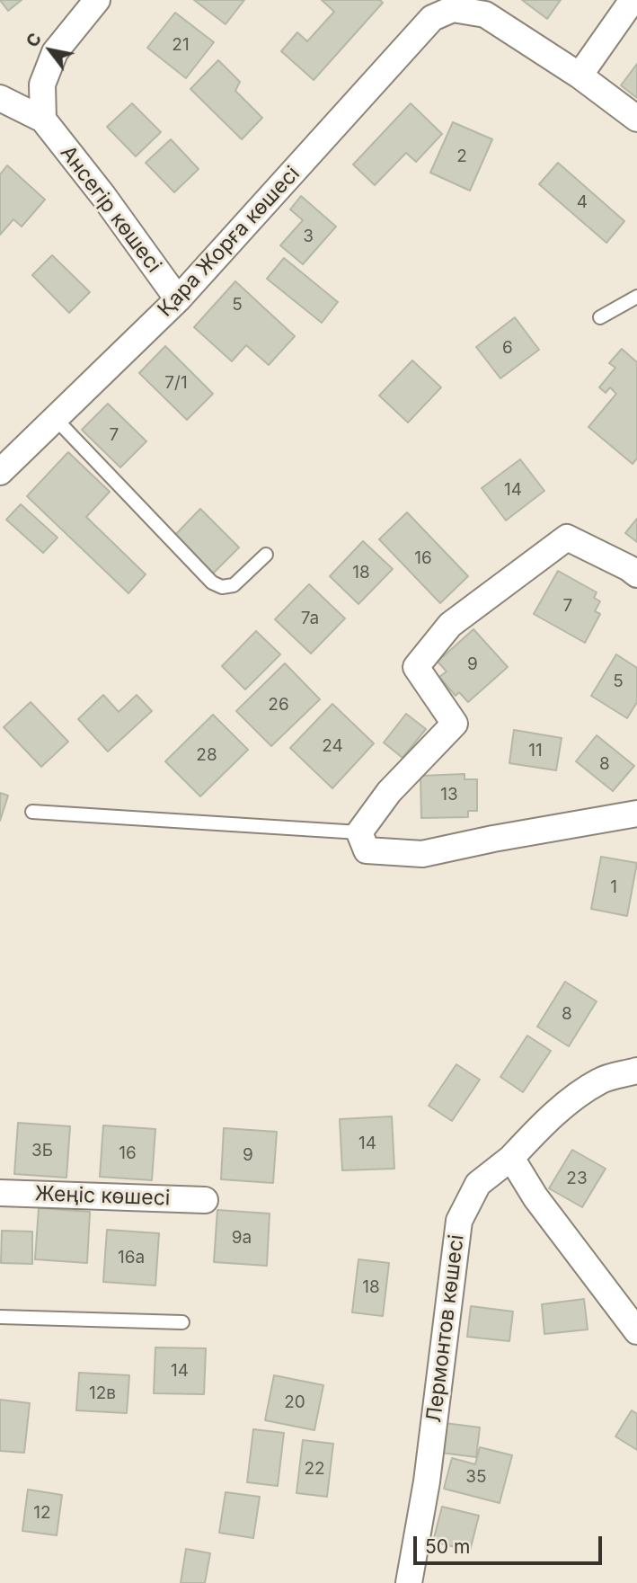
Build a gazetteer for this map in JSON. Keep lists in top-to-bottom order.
{
  "streets": {
    "street": [
      "Ансегір көшесі",
      "Қара Жорға көшесі",
      "Жеңіс көшесі",
      "Лермонтов көшесі"
    ]
  },
  "crossings": [
    ["Ансегір көшесі", "Қара Жорға көшесі"]
  ],
  "house_numbers": [
    "21",
    "2",
    "4",
    "3",
    "5",
    "6",
    "7/1",
    "7",
    "14",
    "16",
    "18",
    "7",
    "7а",
    "9",
    "5",
    "26",
    "24",
    "11",
    "28",
    "8",
    "13",
    "1",
    "8",
    "14",
    "3Б",
    "16",
    "9",
    "23",
    "9а",
    "16а",
    "18",
    "14",
    "12в",
    "20",
    "22",
    "35",
    "12"
  ],
  "scale_bar": "50 m",
  "north": "top left"
}
